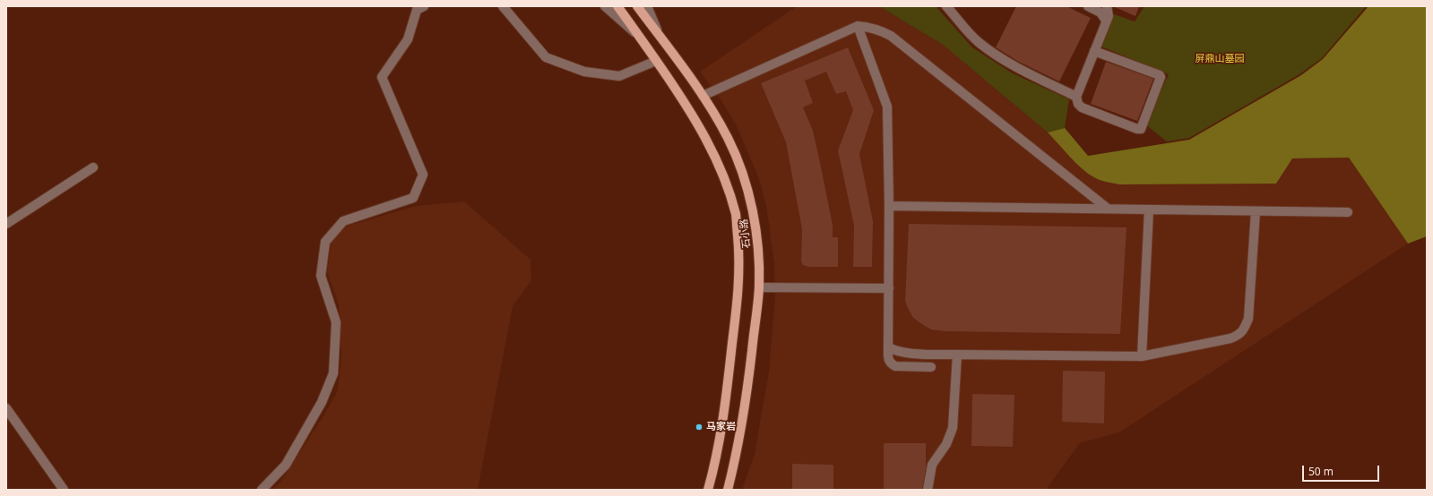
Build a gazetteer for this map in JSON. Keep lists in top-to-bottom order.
{
  "streets": {
    "main road": ["石小路"]
  },
  "parks": ["屏鼎山墓园"],
  "places": ["马家岩"],
  "scale_bar": "50 m"
}
